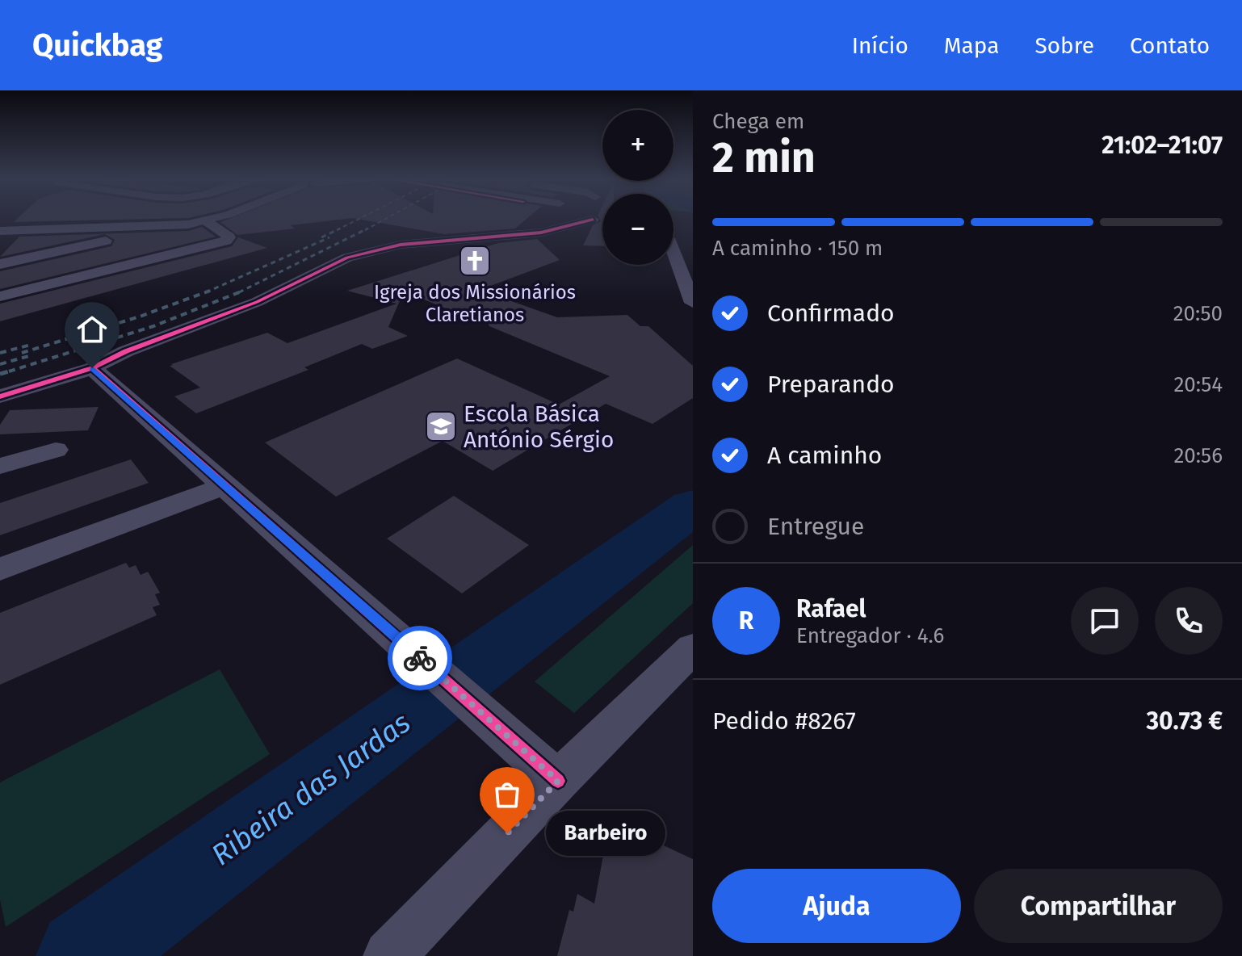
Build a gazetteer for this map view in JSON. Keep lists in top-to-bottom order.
{
  "water": ["Ribeira das Jardas"],
  "places": {
    "church": ["Igreja dos Missionários Claretianos"],
    "school or university": ["Escola Básica António Sérgio"],
    "other": ["Barbeiro"]
  },
  "page": {
    "header": "Quickbag",
    "nav": [
      "Início",
      "Mapa",
      "Sobre",
      "Contato"
    ],
    "heading": ["2 min", "Chega em", "21:02–21:07"],
    "panel": [
      "Rafael",
      "Entregador · 4.6",
      "Pedido #8267",
      "30.73 €"
    ],
    "map_buttons": ["+", "−"],
    "bar": "A caminho · 150 m",
    "list": [
      ["Confirmado", "20:50"],
      ["Preparando", "20:54"],
      ["A caminho", "20:56"],
      "Entregue"
    ],
    "round": "R",
    "bubble": "Barbeiro",
    "buttons": ["Ajuda", "Compartilhar"]
  }
}
